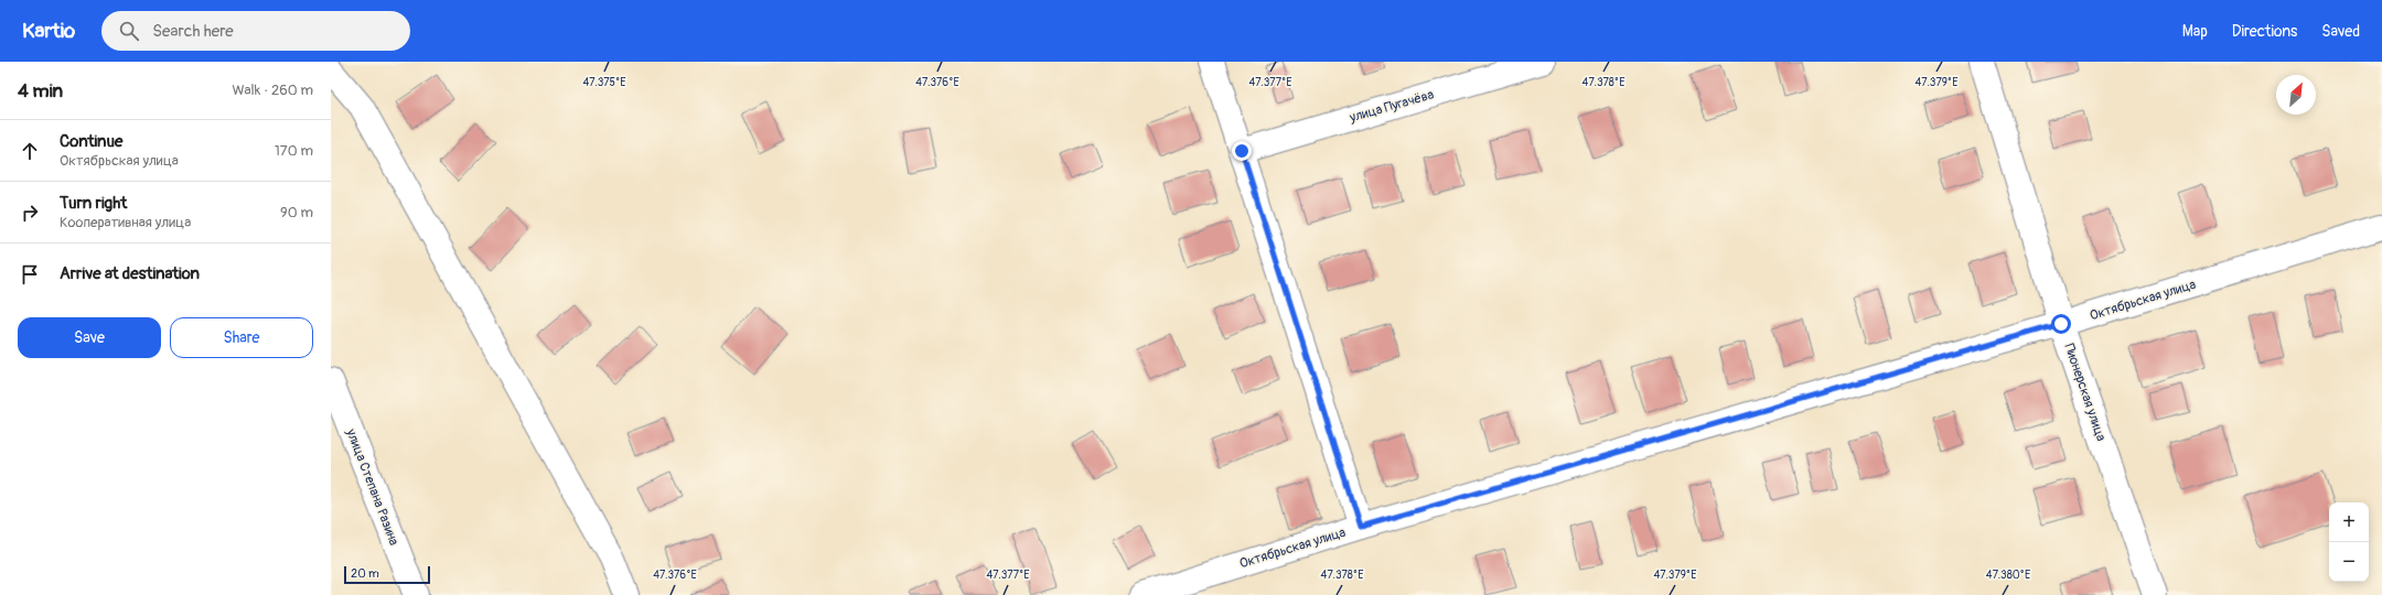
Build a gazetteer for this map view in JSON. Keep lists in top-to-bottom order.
{
  "streets": {
    "street": [
      "улица Пугачёва",
      "Октябрьская улица",
      "Пионерская улица",
      "улица Степана Разина"
    ]
  },
  "crossings": [
    ["Октябрьская улица", "Пионерская улица"]
  ],
  "scale_bar": "20 m",
  "north": "top right",
  "page": {
    "header": "Kartio",
    "search": "Search here",
    "nav": ["Map", "Directions", "Saved"],
    "heading": ["4 min", "Walk · 260 m"],
    "list": [
      ["Continue", "Октябрьская улица", "170 m"],
      ["Turn right", "Кооперативная улица", "90 m"],
      "Arrive at destination"
    ],
    "buttons": ["Save", "Share"],
    "map_buttons": ["+", "−"],
    "scale": "20 m"
  },
  "coordinates": [
    "47.375°E",
    "47.376°E",
    "47.377°E",
    "47.378°E",
    "47.379°E",
    "47.380°E"
  ]
}
